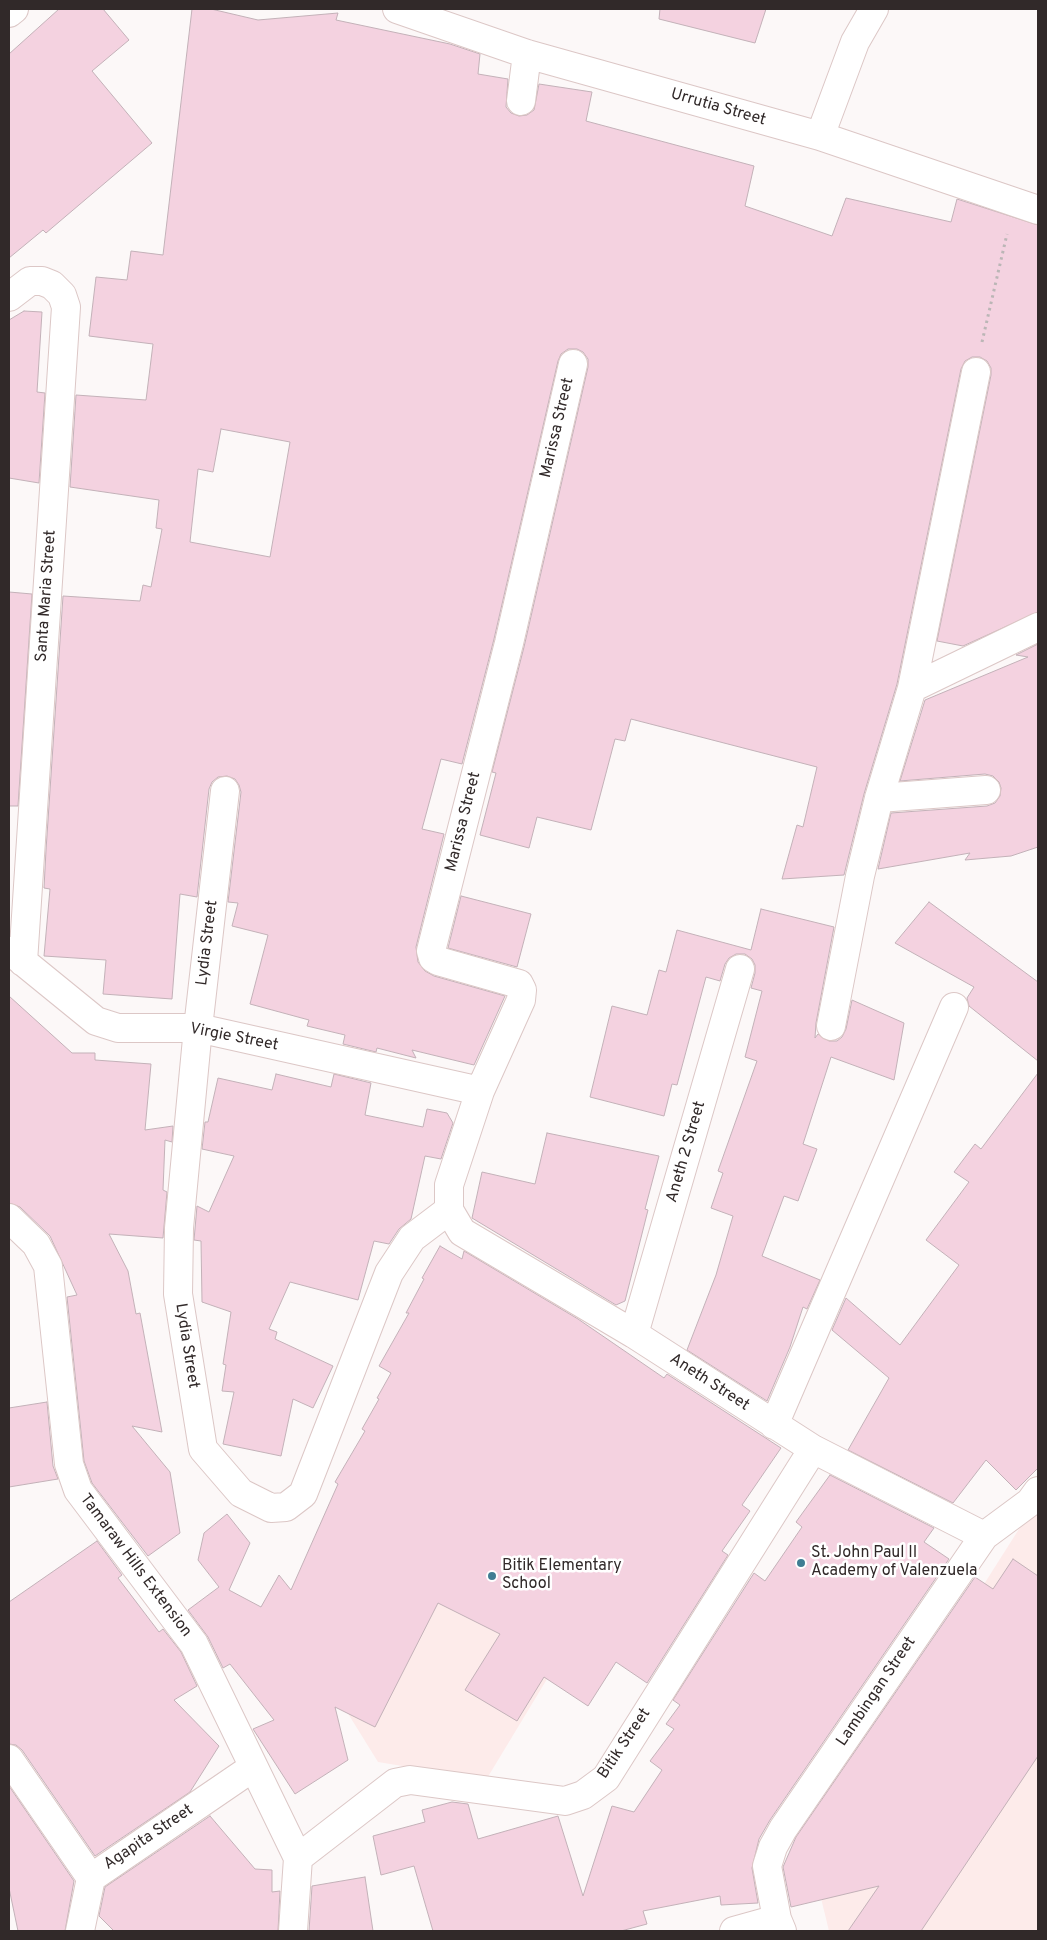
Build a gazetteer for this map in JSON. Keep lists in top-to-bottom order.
{
  "streets": {
    "street": [
      "Urrutia Street",
      "Marissa Street",
      "Santa Maria Street",
      "Lydia Street",
      "Virgie Street",
      "Aneth 2 Street",
      "Aneth Street",
      "Tamaraw Hills Extension",
      "Lambingan Street",
      "Bitik Street",
      "Agapita Street"
    ]
  },
  "crossings": [
    ["Marissa Street", "Lydia Street"],
    ["Marissa Street", "Virgie Street"],
    ["Marissa Street", "Aneth Street"],
    ["Santa Maria Street", "Virgie Street"],
    ["Lydia Street", "Virgie Street"],
    ["Lydia Street", "Aneth Street"],
    ["Aneth 2 Street", "Aneth Street"],
    ["Aneth Street", "Lambingan Street"],
    ["Aneth Street", "Bitik Street"],
    ["Tamaraw Hills Extension", "Bitik Street"],
    ["Tamaraw Hills Extension", "Agapita Street"]
  ],
  "places": ["St. John Paul II Academy of Valenzuela", "Bitik Elementary School"]
}
